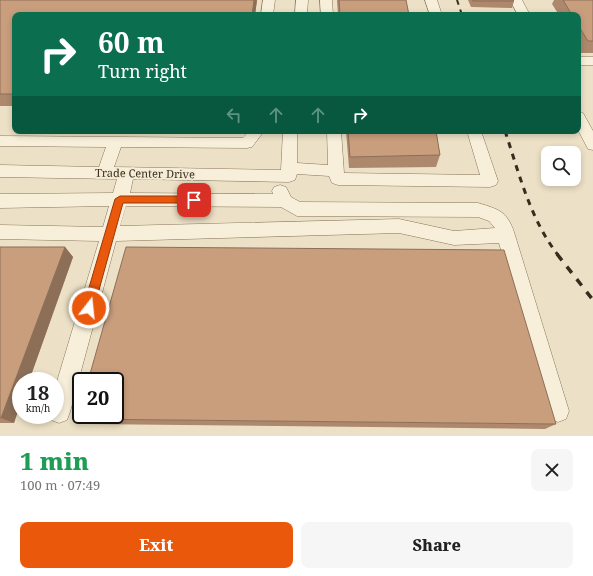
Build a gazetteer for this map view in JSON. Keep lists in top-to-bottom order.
{
  "streets": {
    "street": ["Trade Center Drive"]
  },
  "page": {
    "turn": ["60 m", "Turn right"],
    "speed": "18 km/h",
    "limit": "20",
    "heading": ["1 min", "100 m · 07:49"],
    "buttons": ["Exit", "Share"]
  }
}
